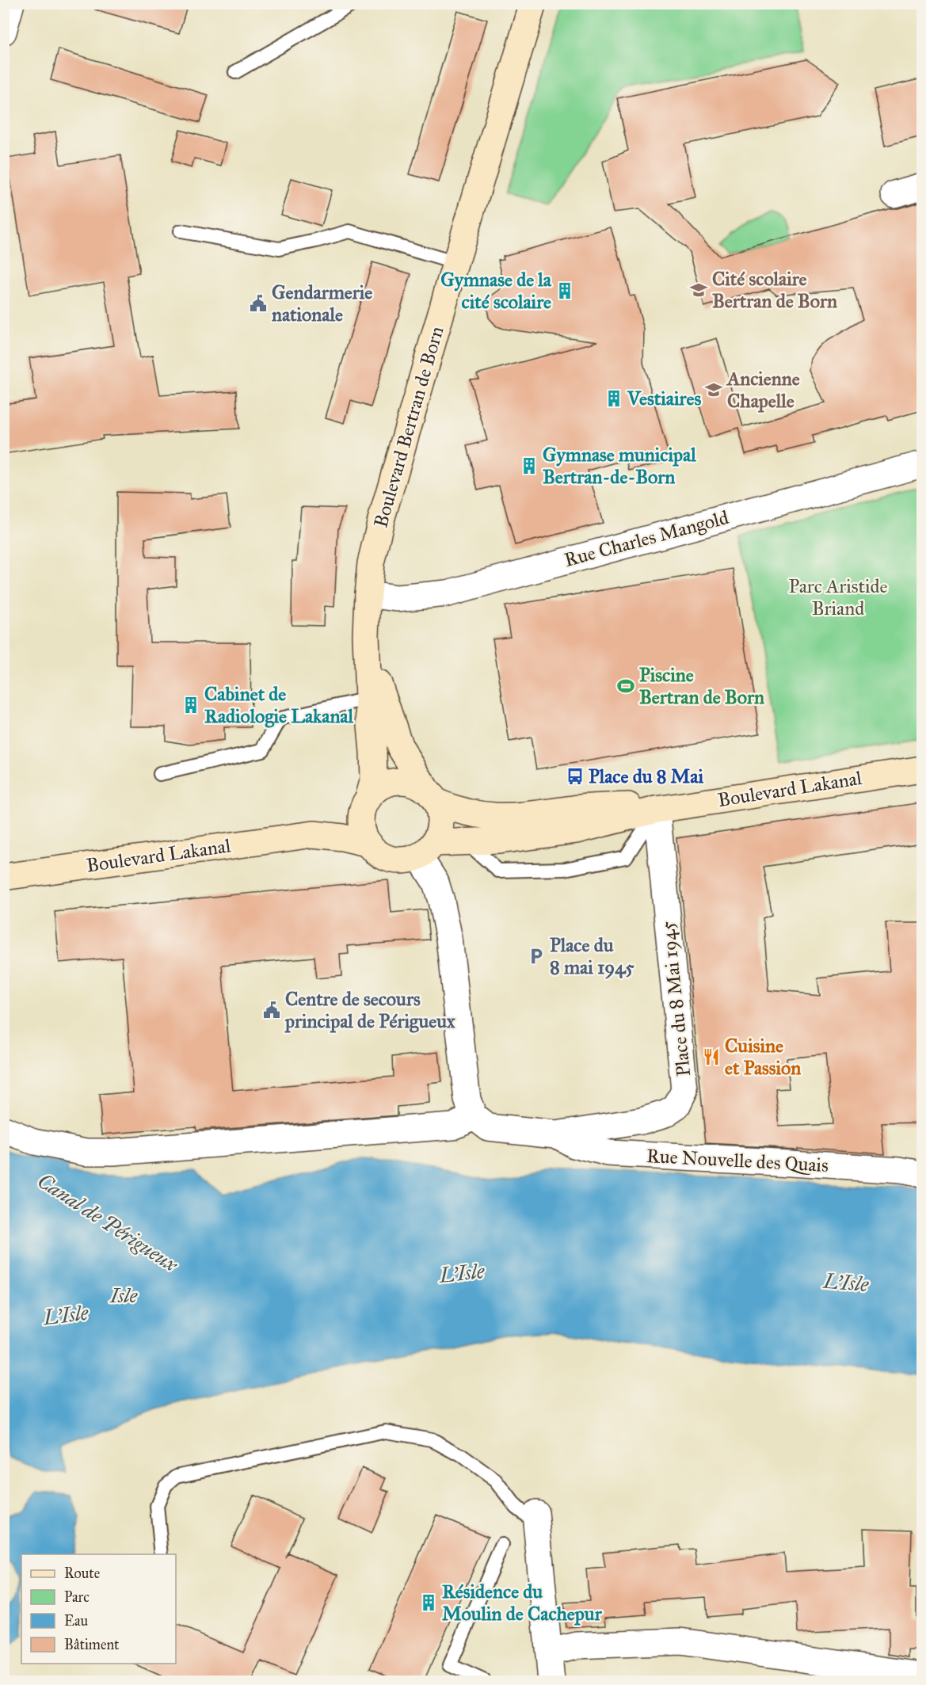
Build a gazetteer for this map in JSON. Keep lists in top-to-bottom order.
{
  "streets": {
    "main road": ["Boulevard Bertran de Born", "Boulevard Lakanal"],
    "street": ["Rue Charles Mangold", "Place du 8 Mai 1945", "Rue Nouvelle des Quais"]
  },
  "crossings": [
    ["Boulevard Bertran de Born", "Rue Charles Mangold"],
    ["Boulevard Bertran de Born", "Boulevard Lakanal"],
    ["Boulevard Lakanal", "Place du 8 Mai 1945"],
    ["Place du 8 Mai 1945", "Rue Nouvelle des Quais"]
  ],
  "water": ["Canal de Périgueux", "L'Isle", "Isle"],
  "parks": ["Parc Aristide Briand"],
  "places": {
    "school or university": ["Cité scolaire Bertran de Born", "Ancienne Chapelle"],
    "building": [
      "Gymnase de la cité scolaire",
      "Vestiaires",
      "Gymnase municipal Bertran-de-Born",
      "Cabinet de Radiologie Lakanal",
      "Résidence du Moulin de Cachepur"
    ],
    "public building": ["Gendarmerie nationale", "Centre de secours principal de Périgueux"],
    "sports": ["Piscine Bertran de Born"],
    "bus stop": ["Place du 8 Mai"],
    "parking": ["Place du 8 mai 1945"],
    "restaurant": ["Cuisine et Passion"]
  },
  "legend": [
    "Route",
    "Parc",
    "Eau",
    "Bâtiment"
  ]
}
